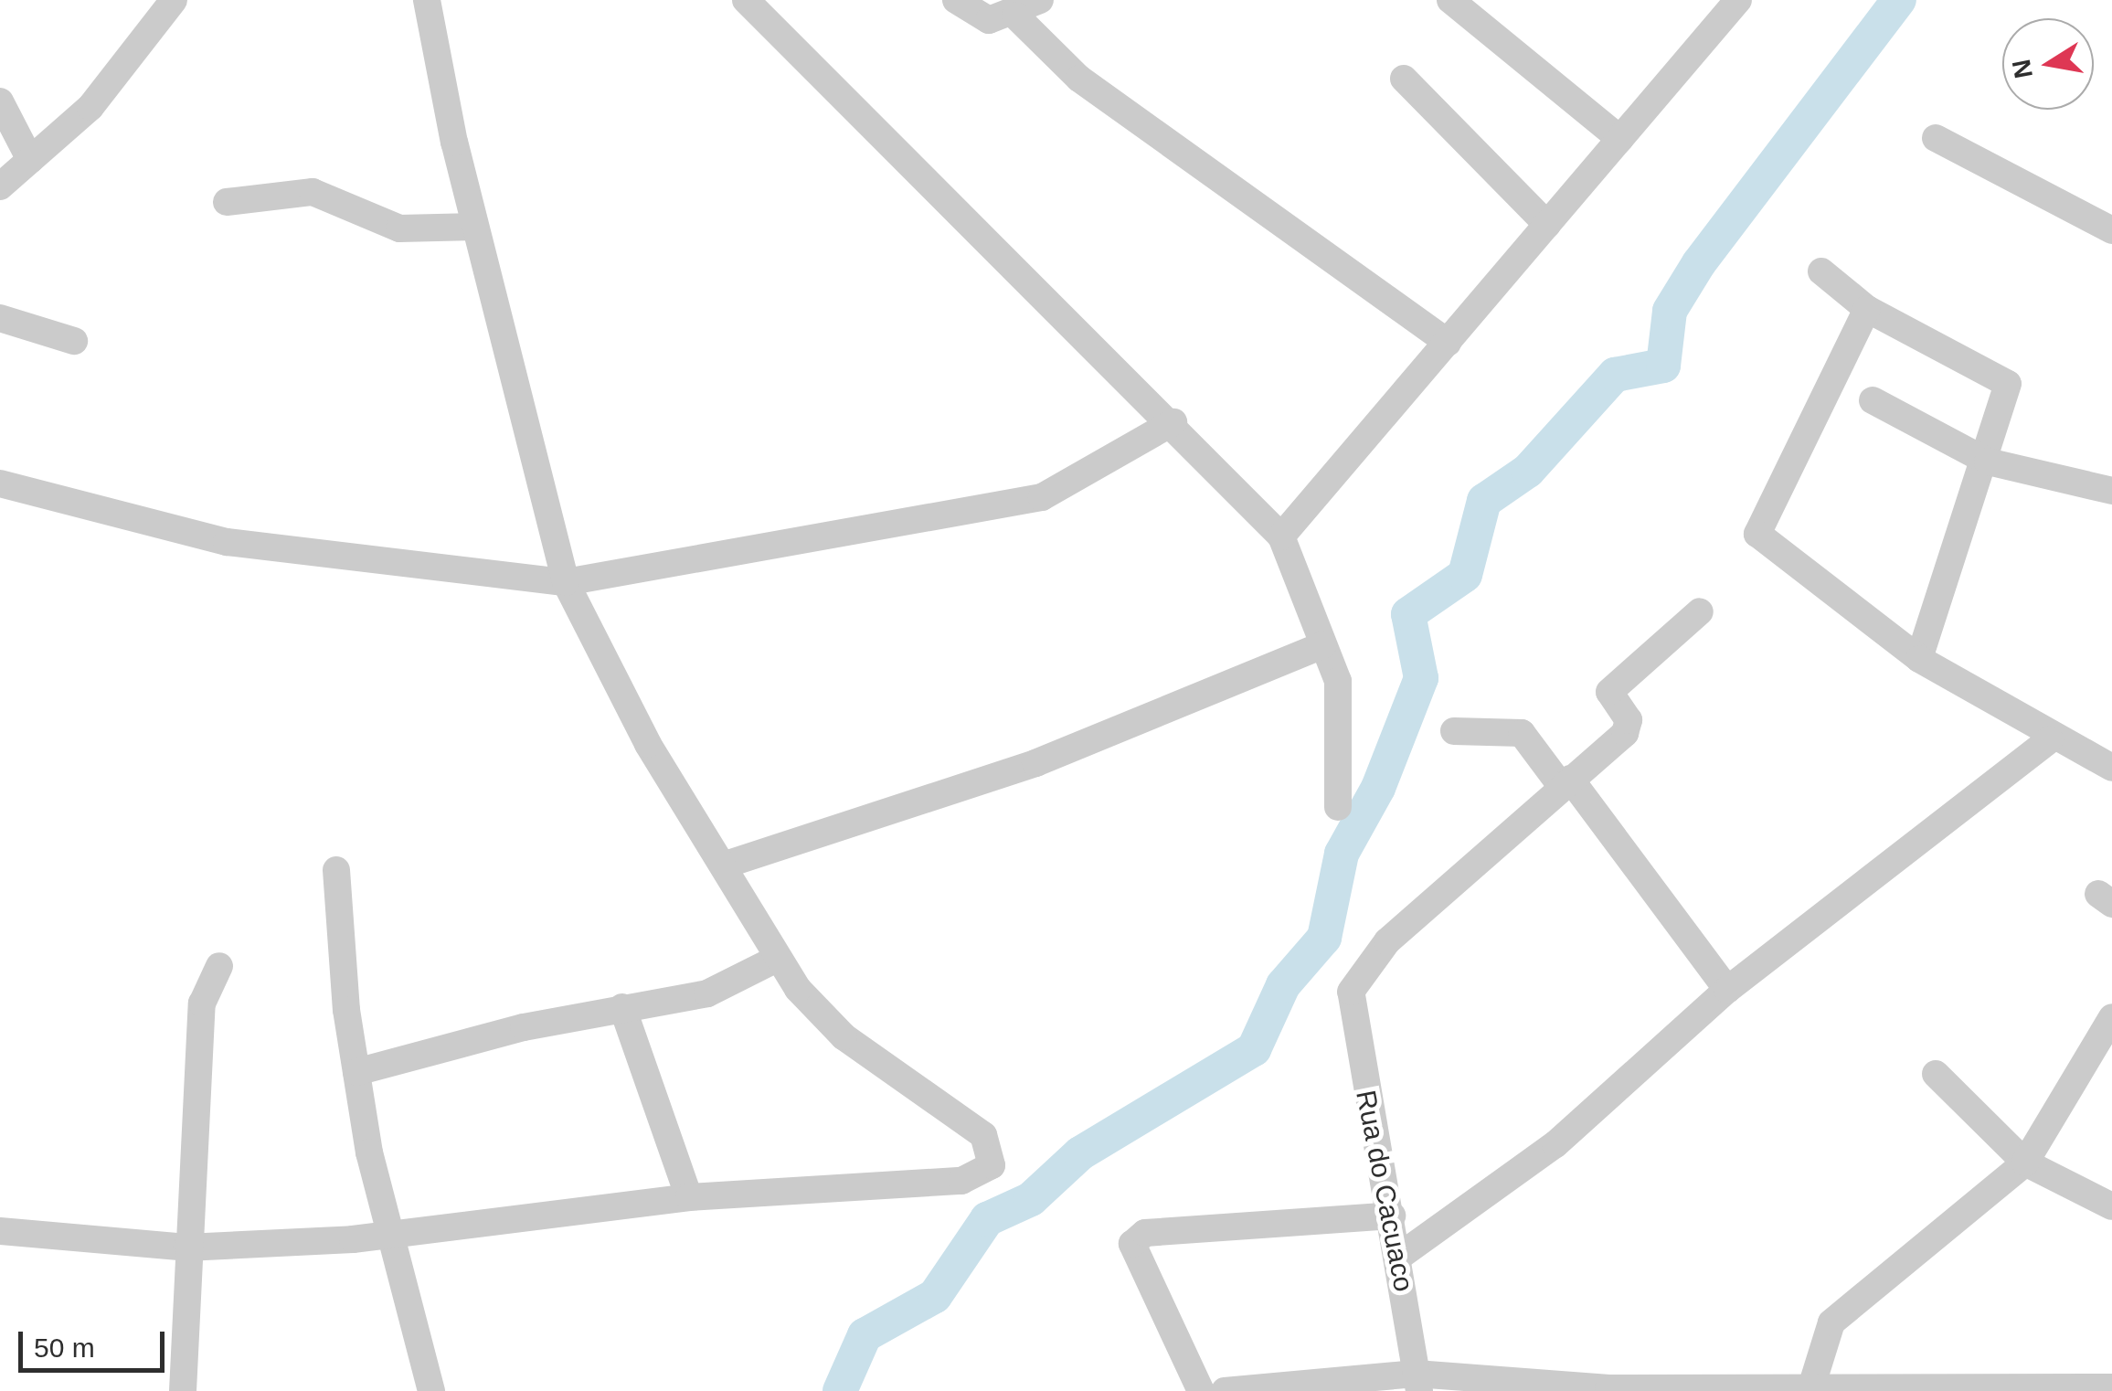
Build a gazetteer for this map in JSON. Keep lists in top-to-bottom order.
{
  "streets": {
    "street": ["Rua do Cacuaco"]
  },
  "scale_bar": "50 m",
  "north": "left"
}
